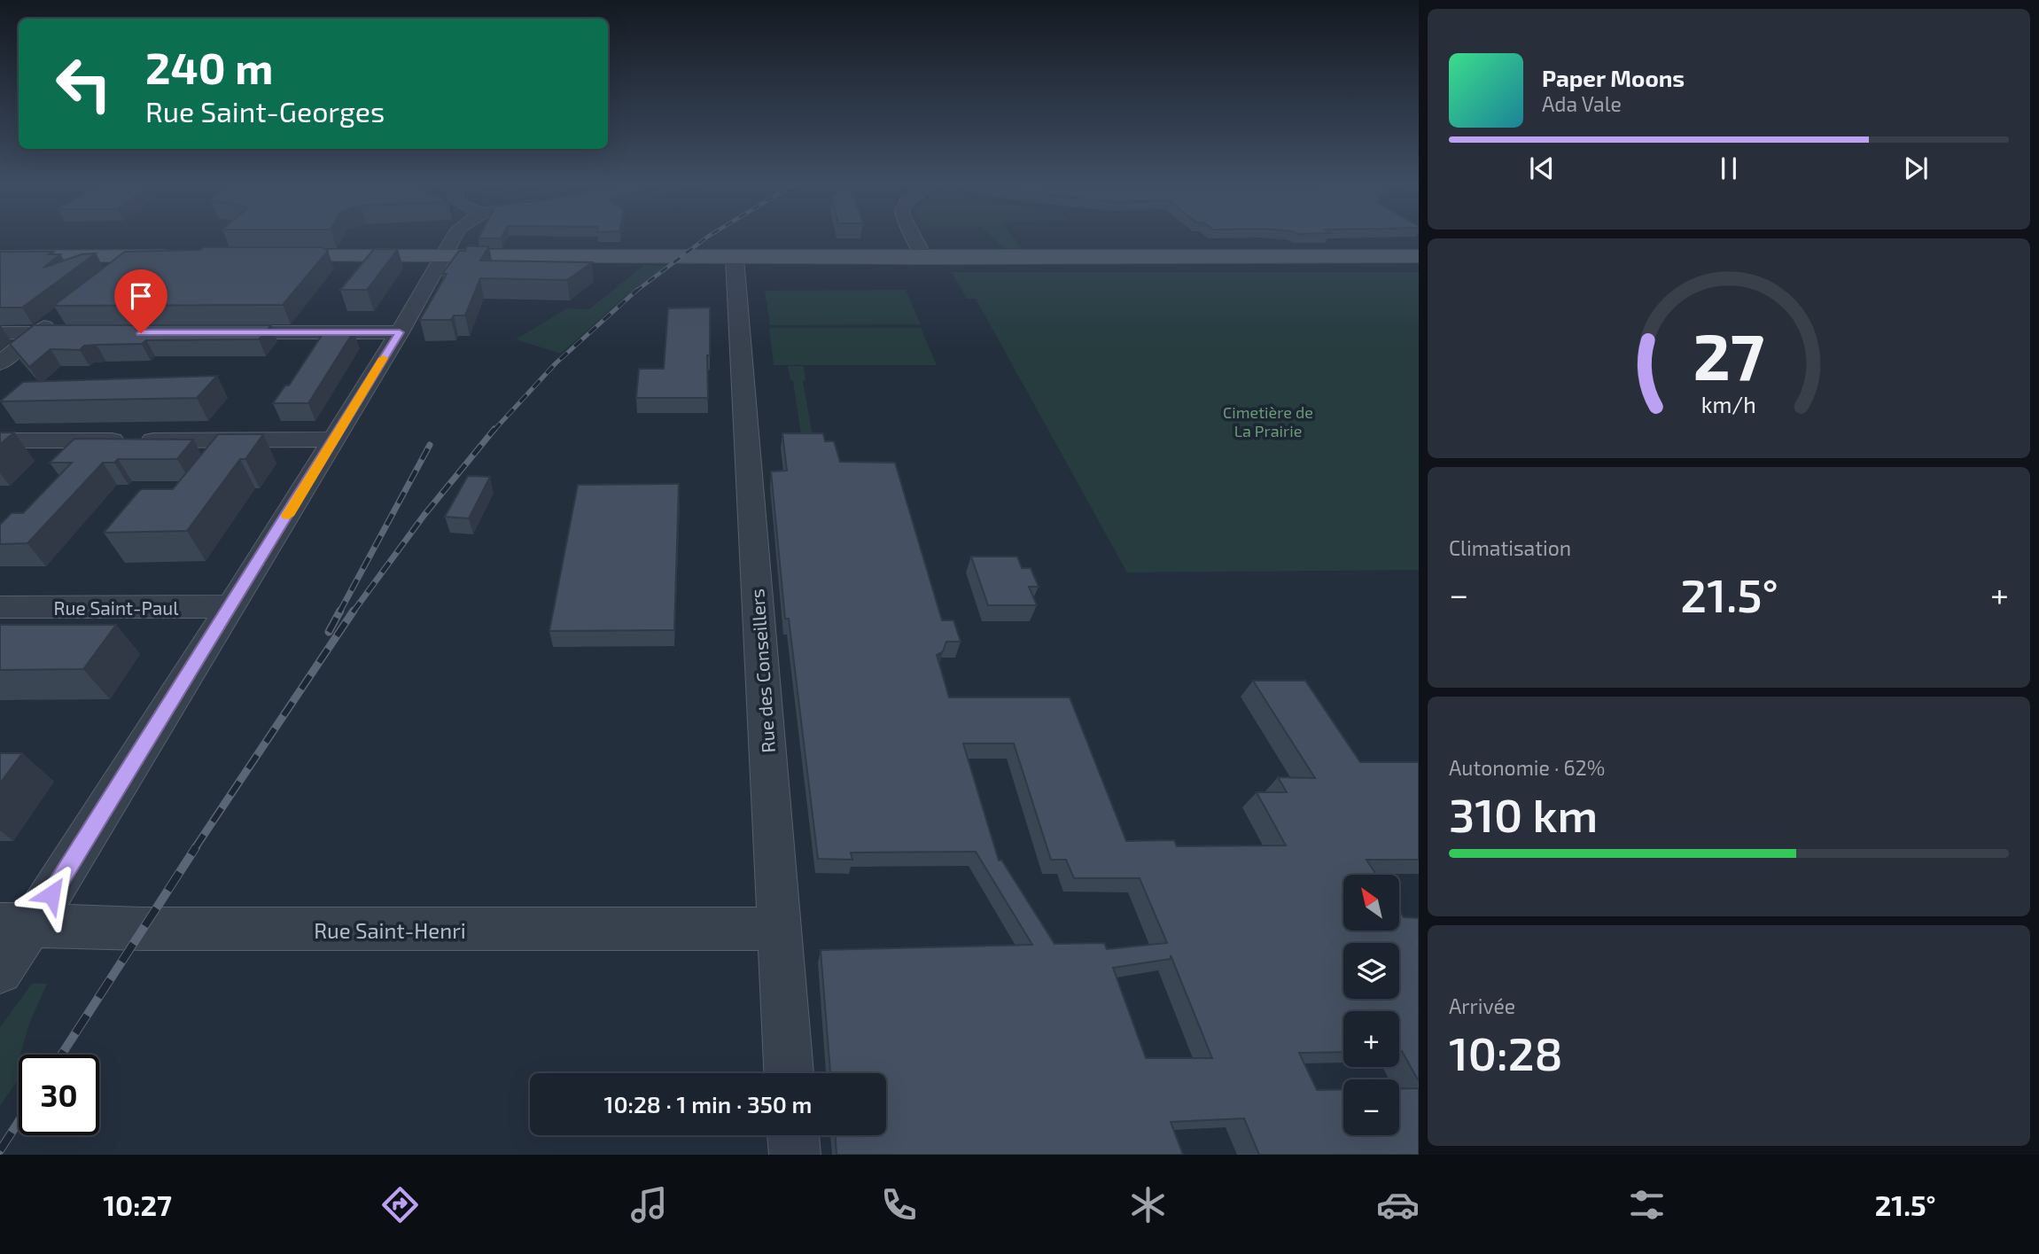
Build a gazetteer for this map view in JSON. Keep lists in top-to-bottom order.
{
  "streets": {
    "street": ["Rue Saint-Paul", "Rue des Conseillers", "Rue Saint-Henri"]
  },
  "crossings": [
    ["Rue des Conseillers", "Rue Saint-Henri"]
  ],
  "parks": ["Cimetière de La Prairie"],
  "north": "top left",
  "page": {
    "turn": ["240 m", "Rue Saint-Georges"],
    "song": ["Paper Moons", "Ada Vale"],
    "tile": [
      "Climatisation",
      ["Autonomie · 62%", "310 km"],
      ["Arrivée", "10:28"]
    ],
    "heat": ["−", "21.5°", "+"],
    "map_buttons": ["+", "−"],
    "limit": "30",
    "trip": "10:28 · 1 min · 350 m",
    "tabs": ["10:27", "21.5°"],
    "gauge": ["27", "km/h"]
  }
}
